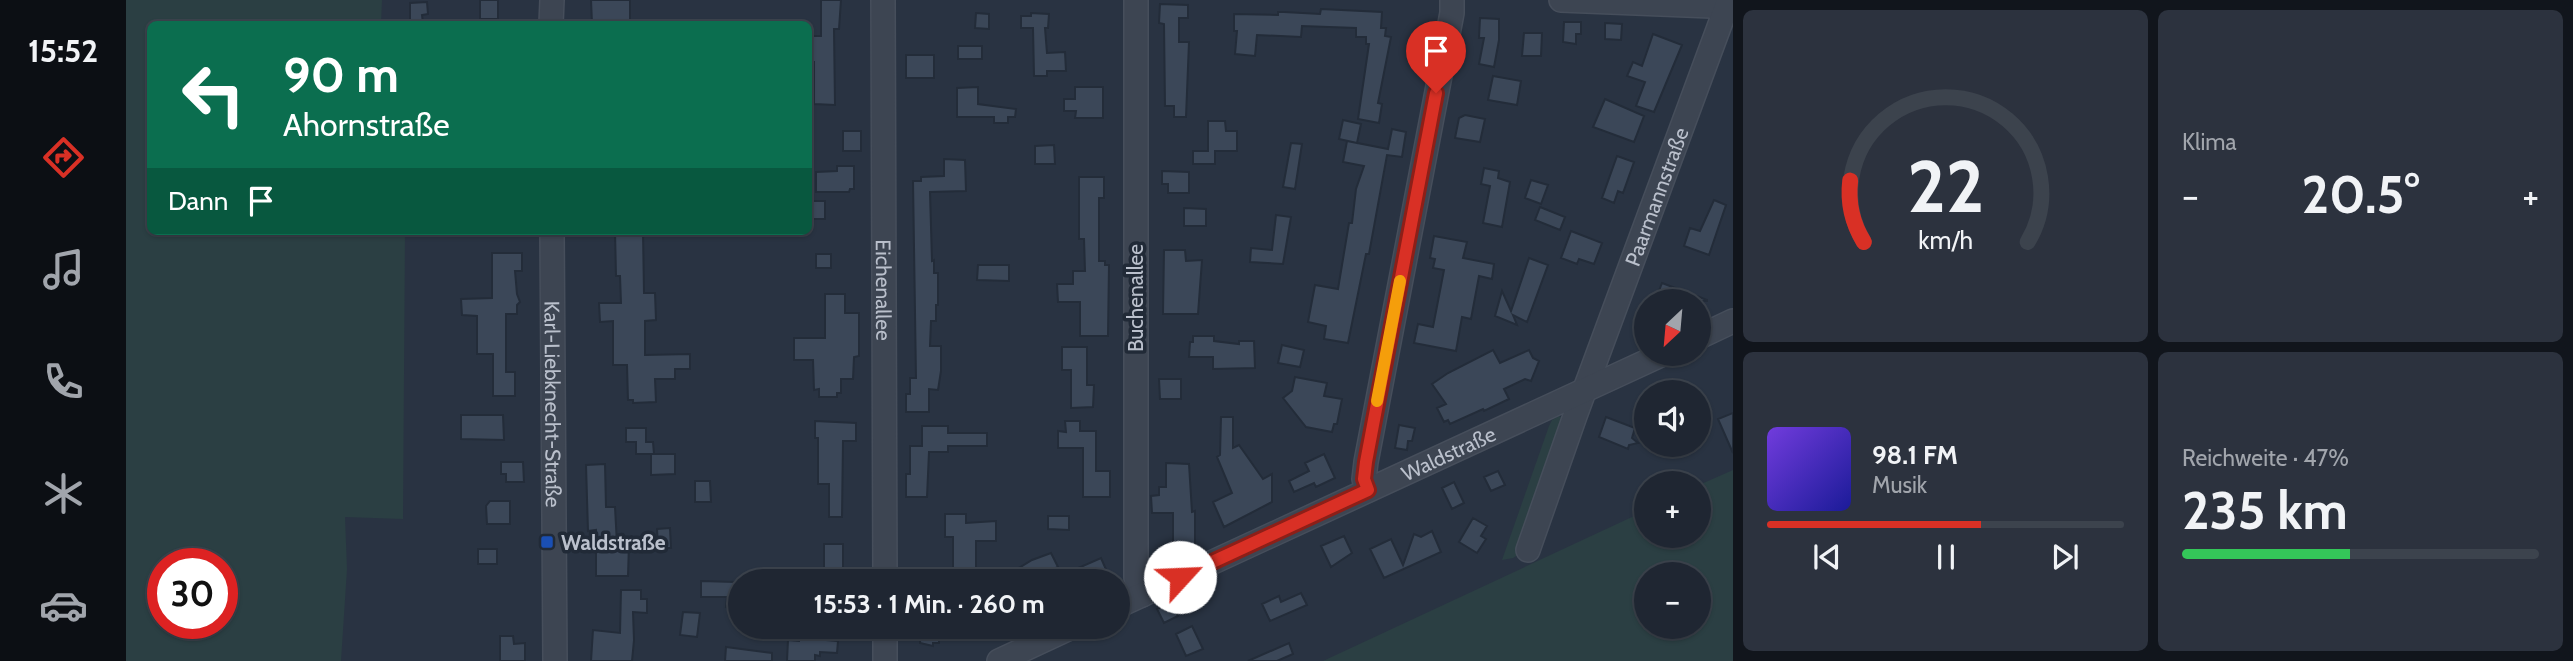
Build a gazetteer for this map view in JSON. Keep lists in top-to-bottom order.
{
  "streets": {
    "street": [
      "Paarmannstraße",
      "Eichenallee",
      "Buchenallee",
      "Karl-Liebknecht-Straße",
      "Waldstraße"
    ]
  },
  "crossings": [
    ["Paarmannstraße", "Waldstraße"],
    ["Buchenallee", "Waldstraße"]
  ],
  "places": {
    "transit": ["Waldstraße"]
  },
  "north": "bottom left",
  "page": {
    "tabs": "15:52",
    "tile": [
      "Klima",
      ["Reichweite · 47%", "235 km"]
    ],
    "turn": ["90 m", "Ahornstraße"],
    "heat": ["−", "20.5°", "+"],
    "then": "Dann",
    "map_buttons": ["+", "−"],
    "song": ["98.1 FM", "Musik"],
    "limit": "30",
    "trip": "15:53 · 1 Min. · 260 m",
    "gauge": ["22", "km/h"]
  }
}
